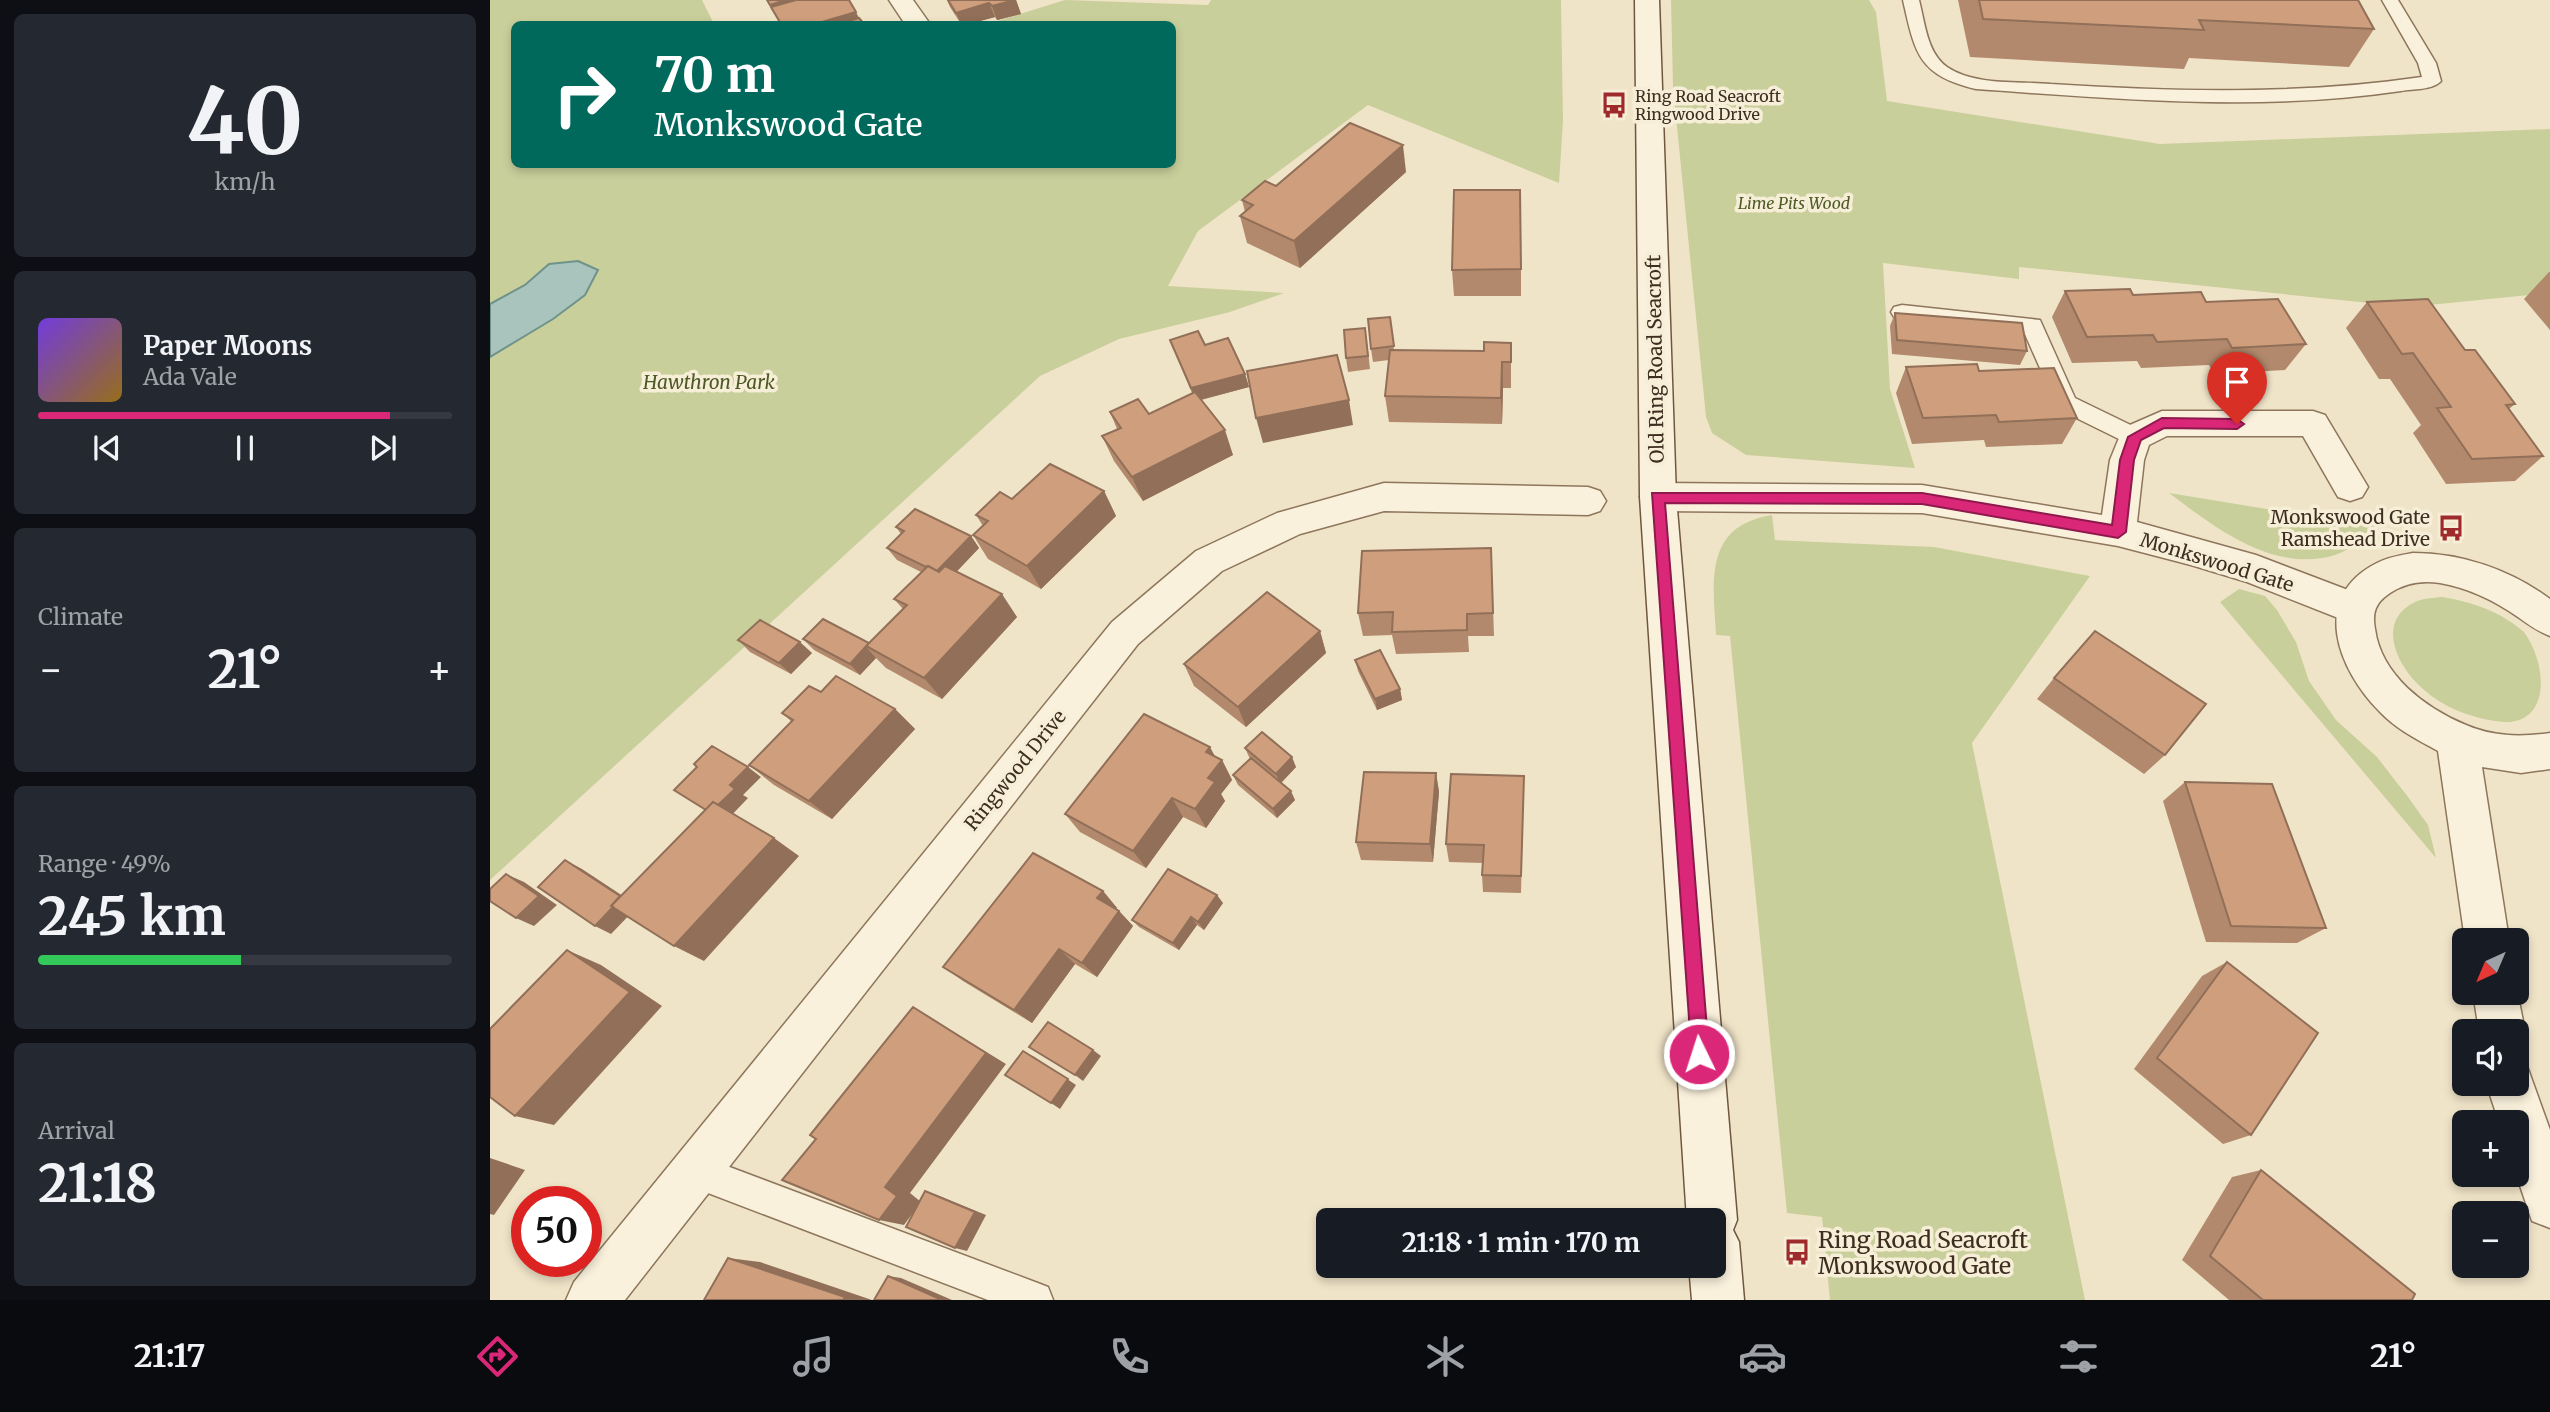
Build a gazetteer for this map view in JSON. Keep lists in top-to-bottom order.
{
  "streets": {
    "street": ["Old Ring Road Seacroft", "Monkswood Gate", "Ringwood Drive"]
  },
  "crossings": [
    ["Old Ring Road Seacroft", "Monkswood Gate"]
  ],
  "parks": ["Lime Pits Wood", "Hawthron Park"],
  "places": {
    "bus stop": ["Ring Road Seacroft Ringwood Drive", "Monkswood Gate Ramshead Drive", "Ring Road Seacroft Monkswood Gate"]
  },
  "north": "bottom left",
  "page": {
    "tile": [
      ["40", "km/h"],
      "Climate",
      ["Range · 49%", "245 km"],
      ["Arrival", "21:18"]
    ],
    "turn": ["70 m", "Monkswood Gate"],
    "song": ["Paper Moons", "Ada Vale"],
    "heat": ["−", "21°", "+"],
    "map_buttons": ["+", "−"],
    "limit": "50",
    "trip": "21:18 · 1 min · 170 m",
    "tabs": ["21:17", "21°"]
  }
}
